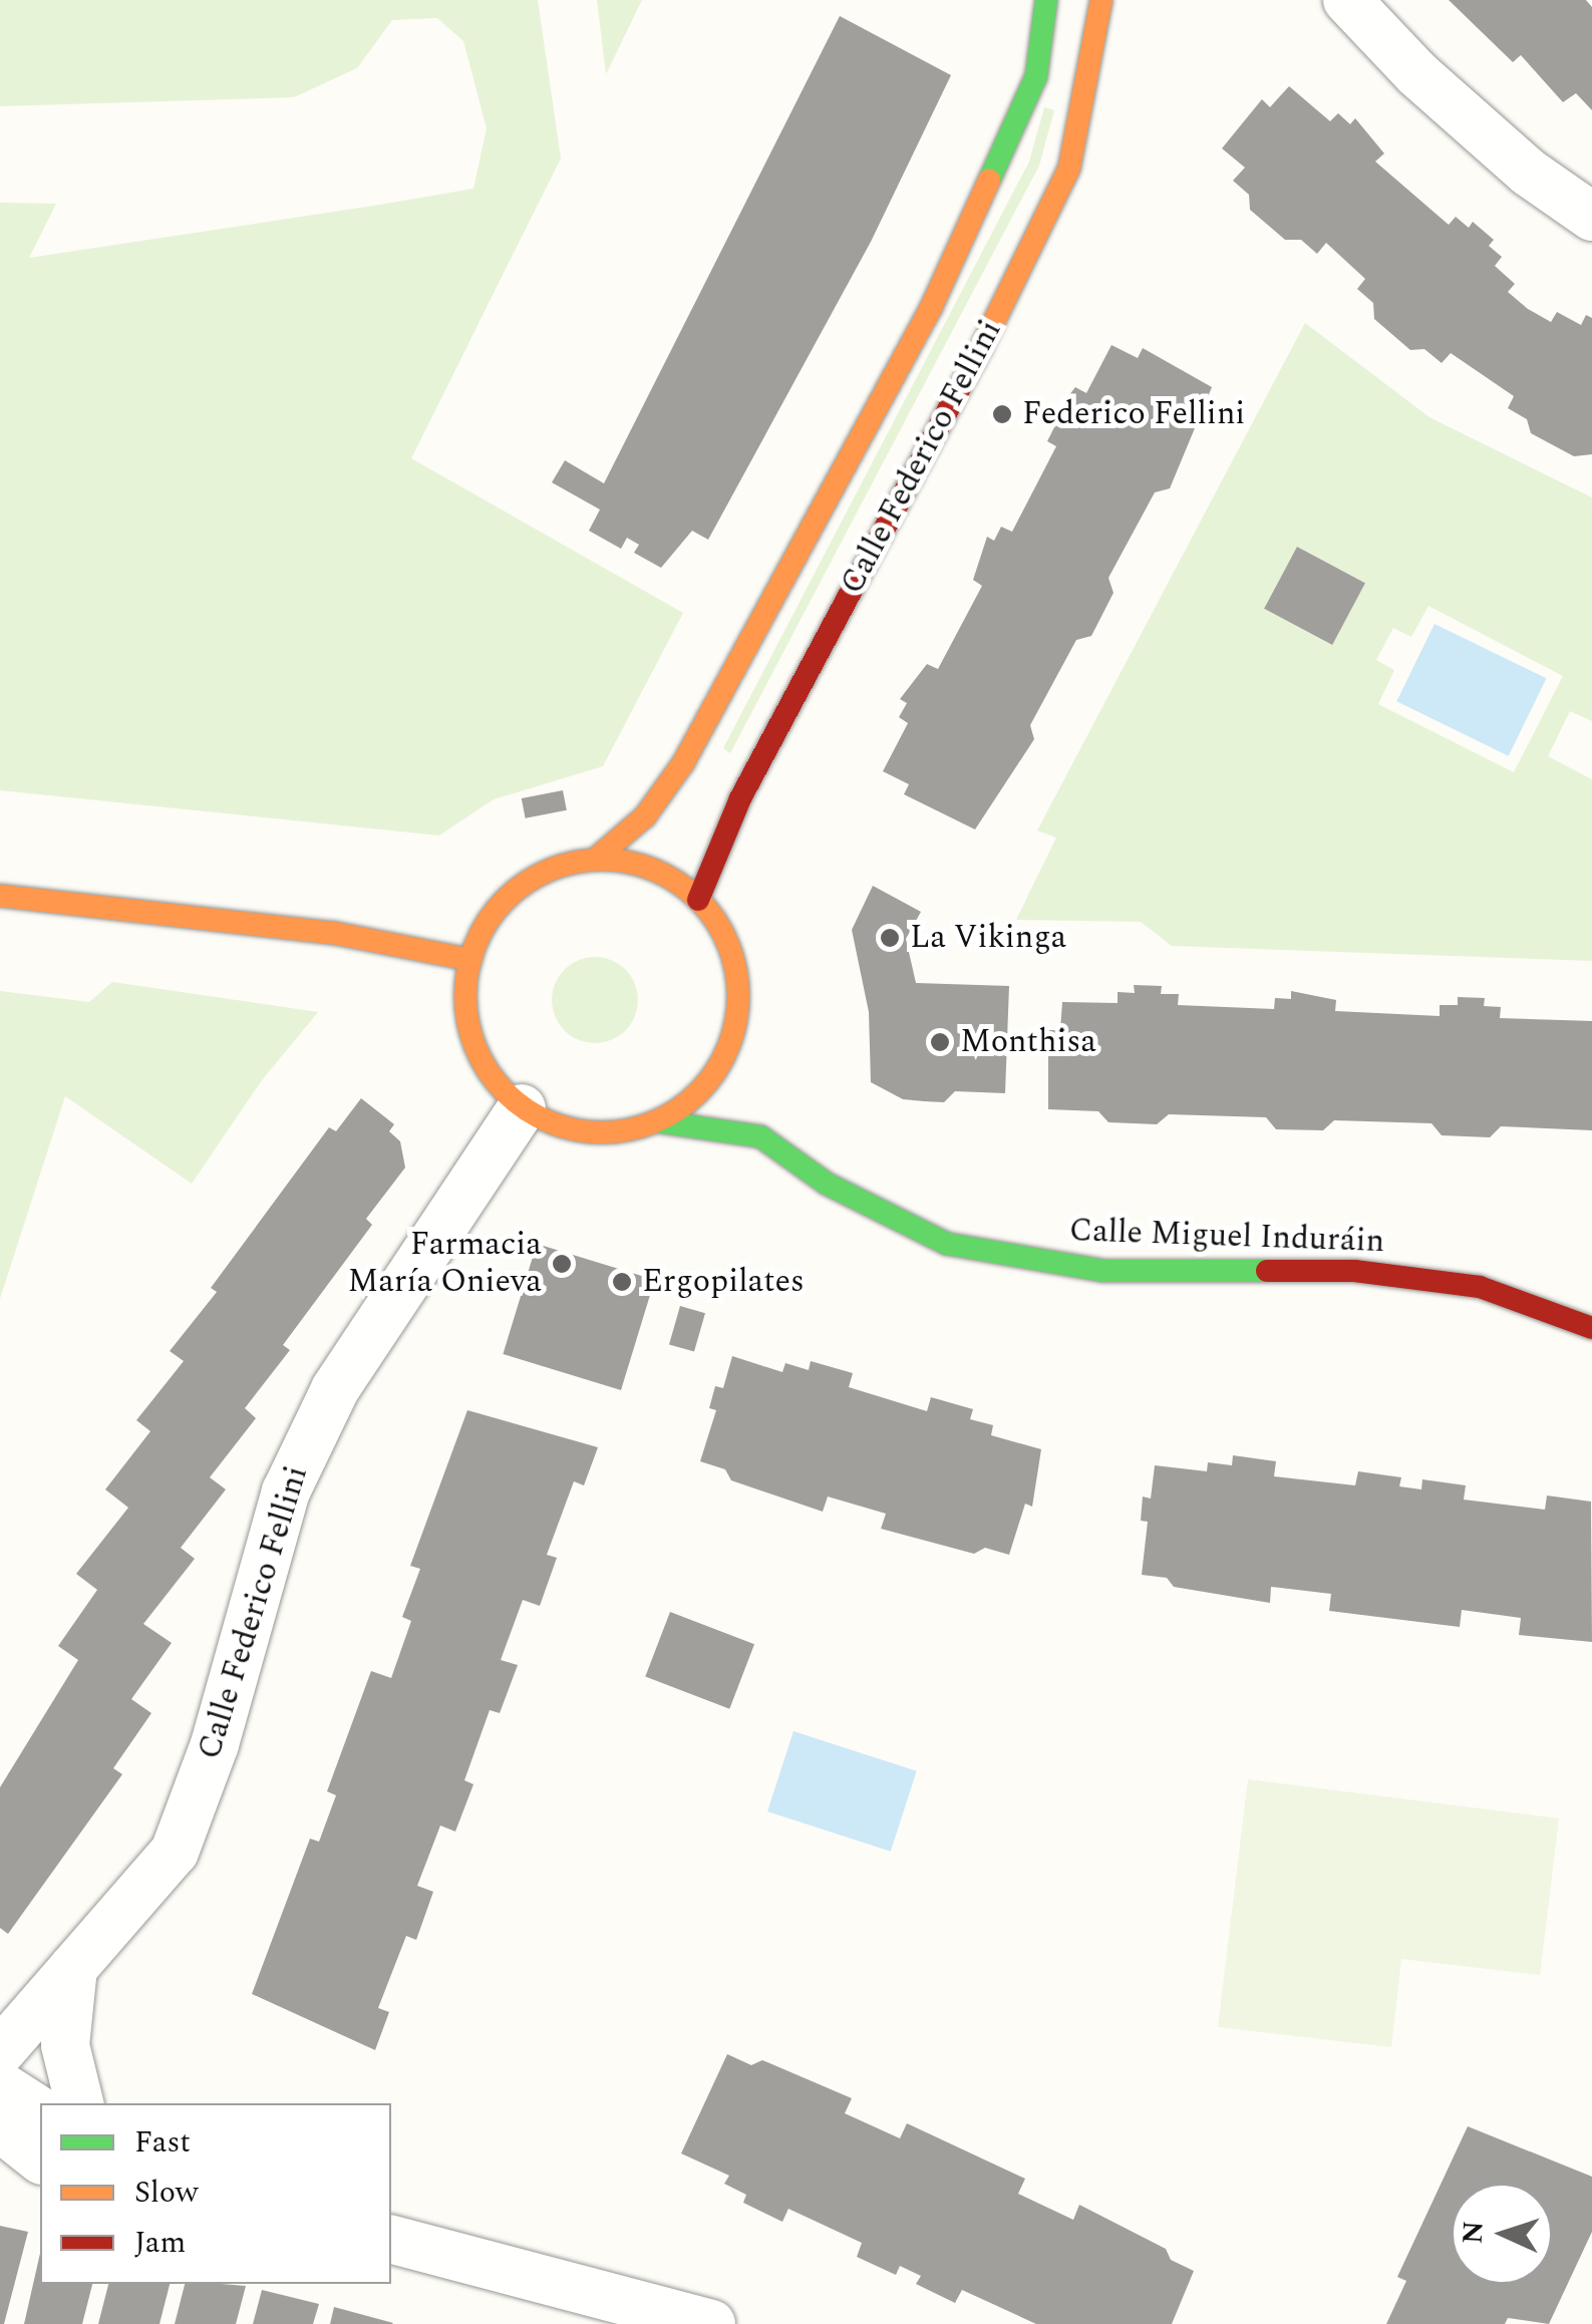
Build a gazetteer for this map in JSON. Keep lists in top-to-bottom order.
{
  "streets": {
    "street": ["Calle Federico Fellini", "Calle Miguel Induráin"]
  },
  "places": [
    "Federico Fellini",
    "La Vikinga",
    "Monthisa",
    "Farmacia María Onieva",
    "Ergopilates"
  ],
  "legend": ["Fast", "Slow", "Jam"],
  "north": "left"
}
